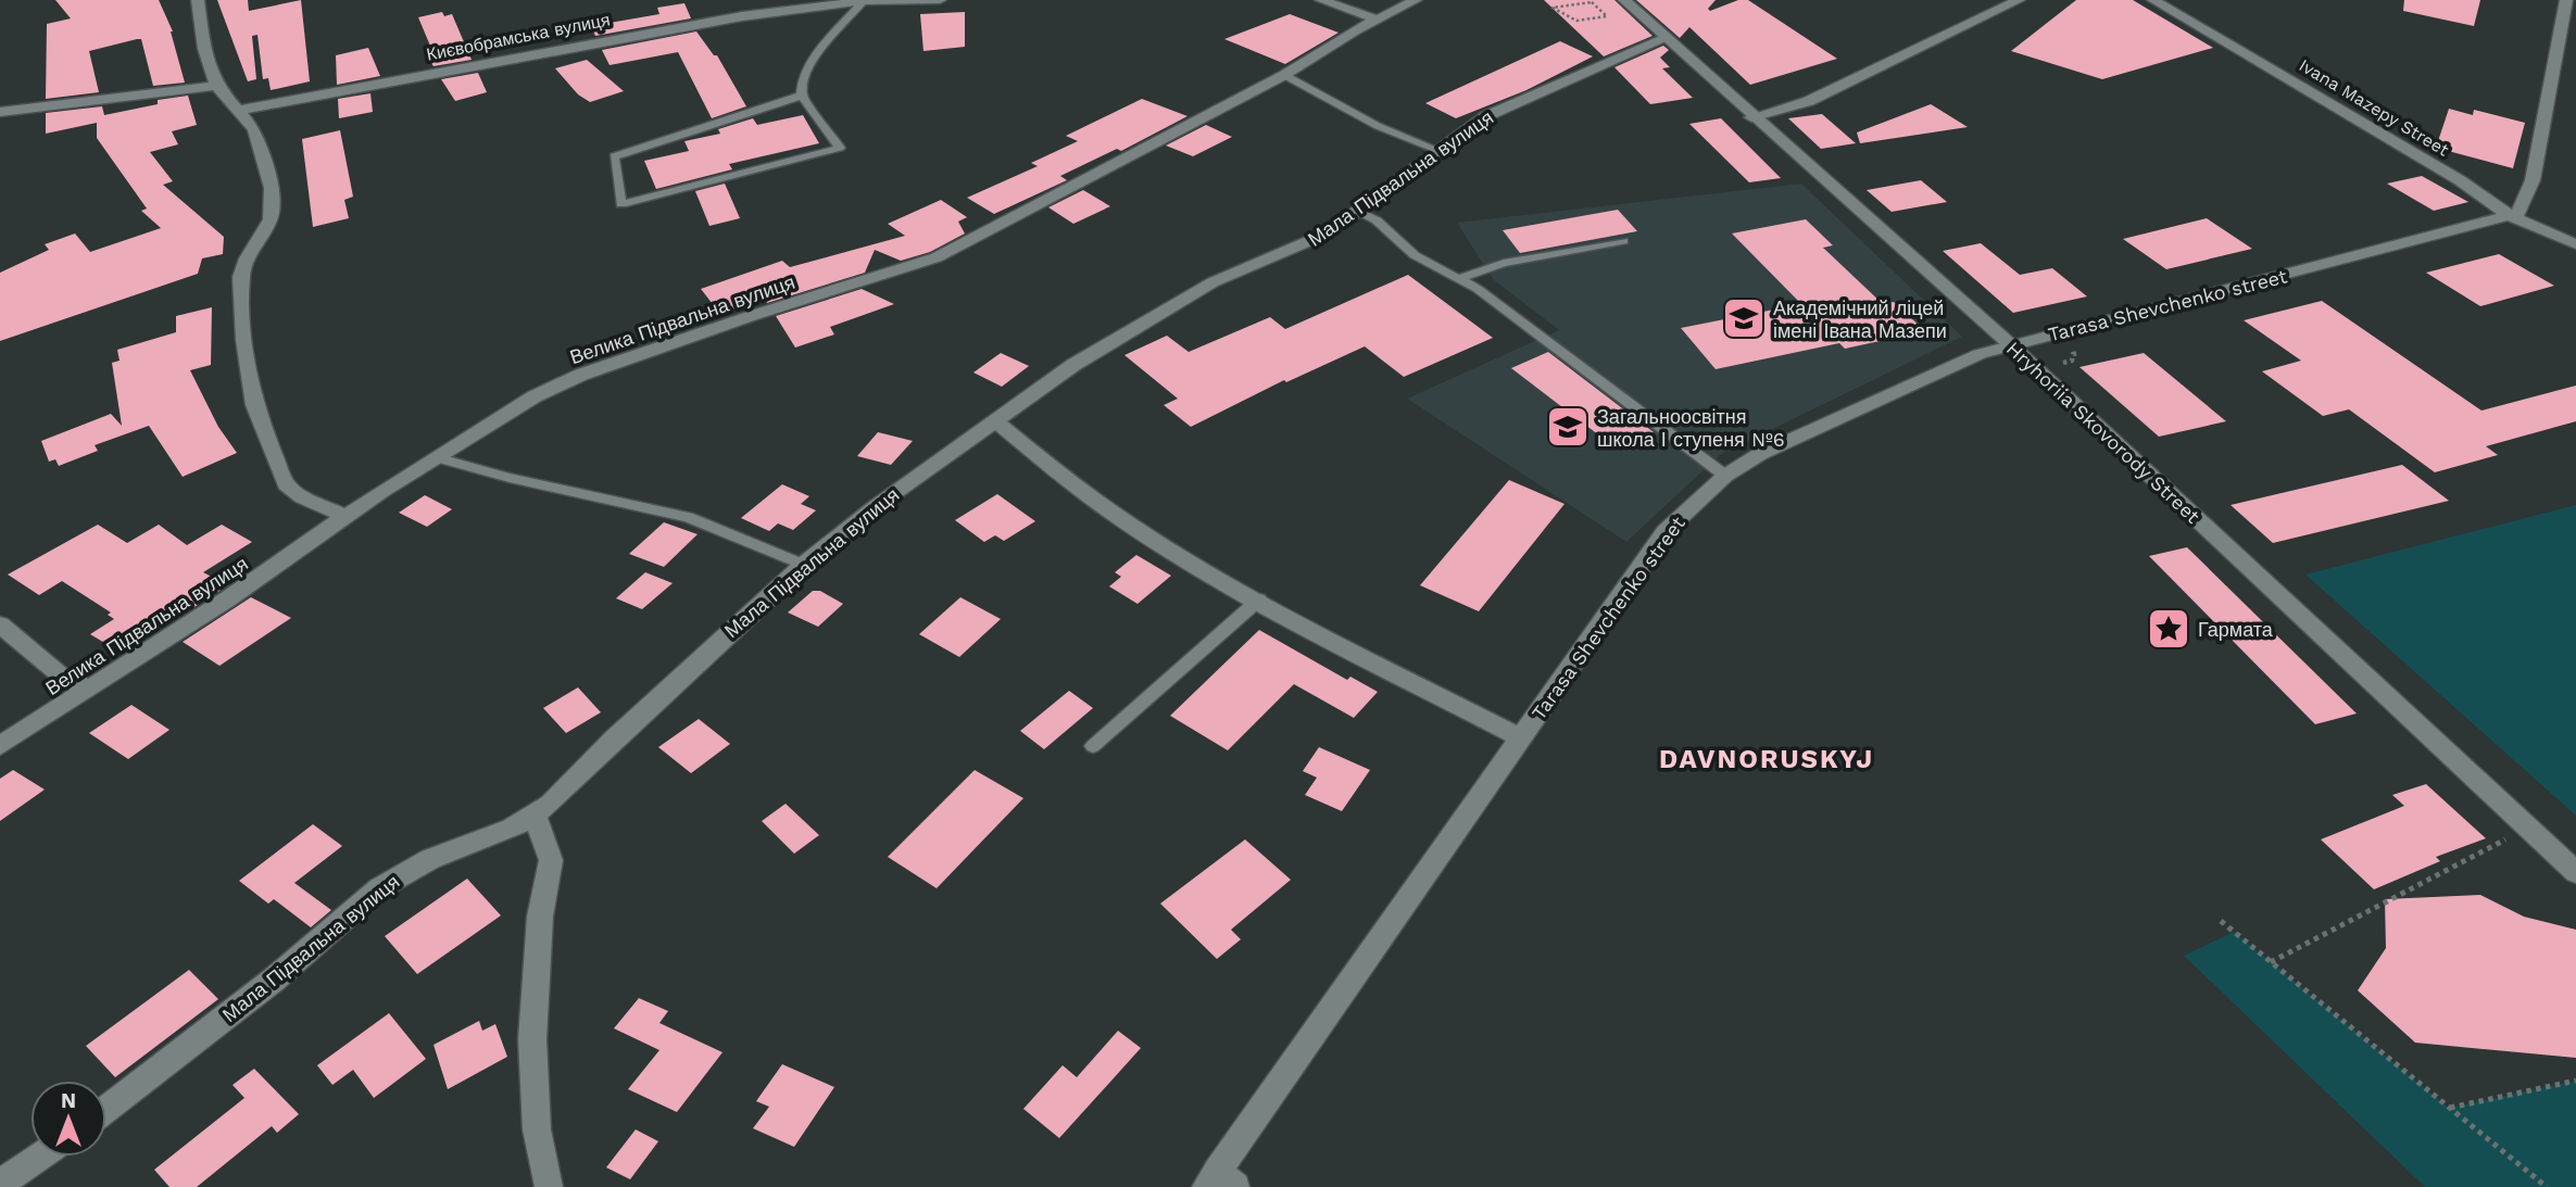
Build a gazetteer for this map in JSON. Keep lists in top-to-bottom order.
{
  "streets": {
    "street": [
      "Києвобрамська вулиця",
      "Ivana Mazepy Street",
      "Мала Підвальна вулиця",
      "Tarasa Shevchenko street",
      "Велика Підвальна вулиця",
      "Hryhoriia Skovorody Street"
    ]
  },
  "crossings": [
    ["Ivana Mazepy Street", "Tarasa Shevchenko street"],
    ["Мала Підвальна вулиця", "Hryhoriia Skovorody Street"],
    ["Tarasa Shevchenko street", "Hryhoriia Skovorody Street"]
  ],
  "districts": ["DAVNORUSKYJ"],
  "places": {
    "school or university": ["Академічний ліцей імені Івана Мазепи", "Загальноосвітня школа І ступеня №6"],
    "place": ["Гармата"]
  },
  "north": "top"
}
